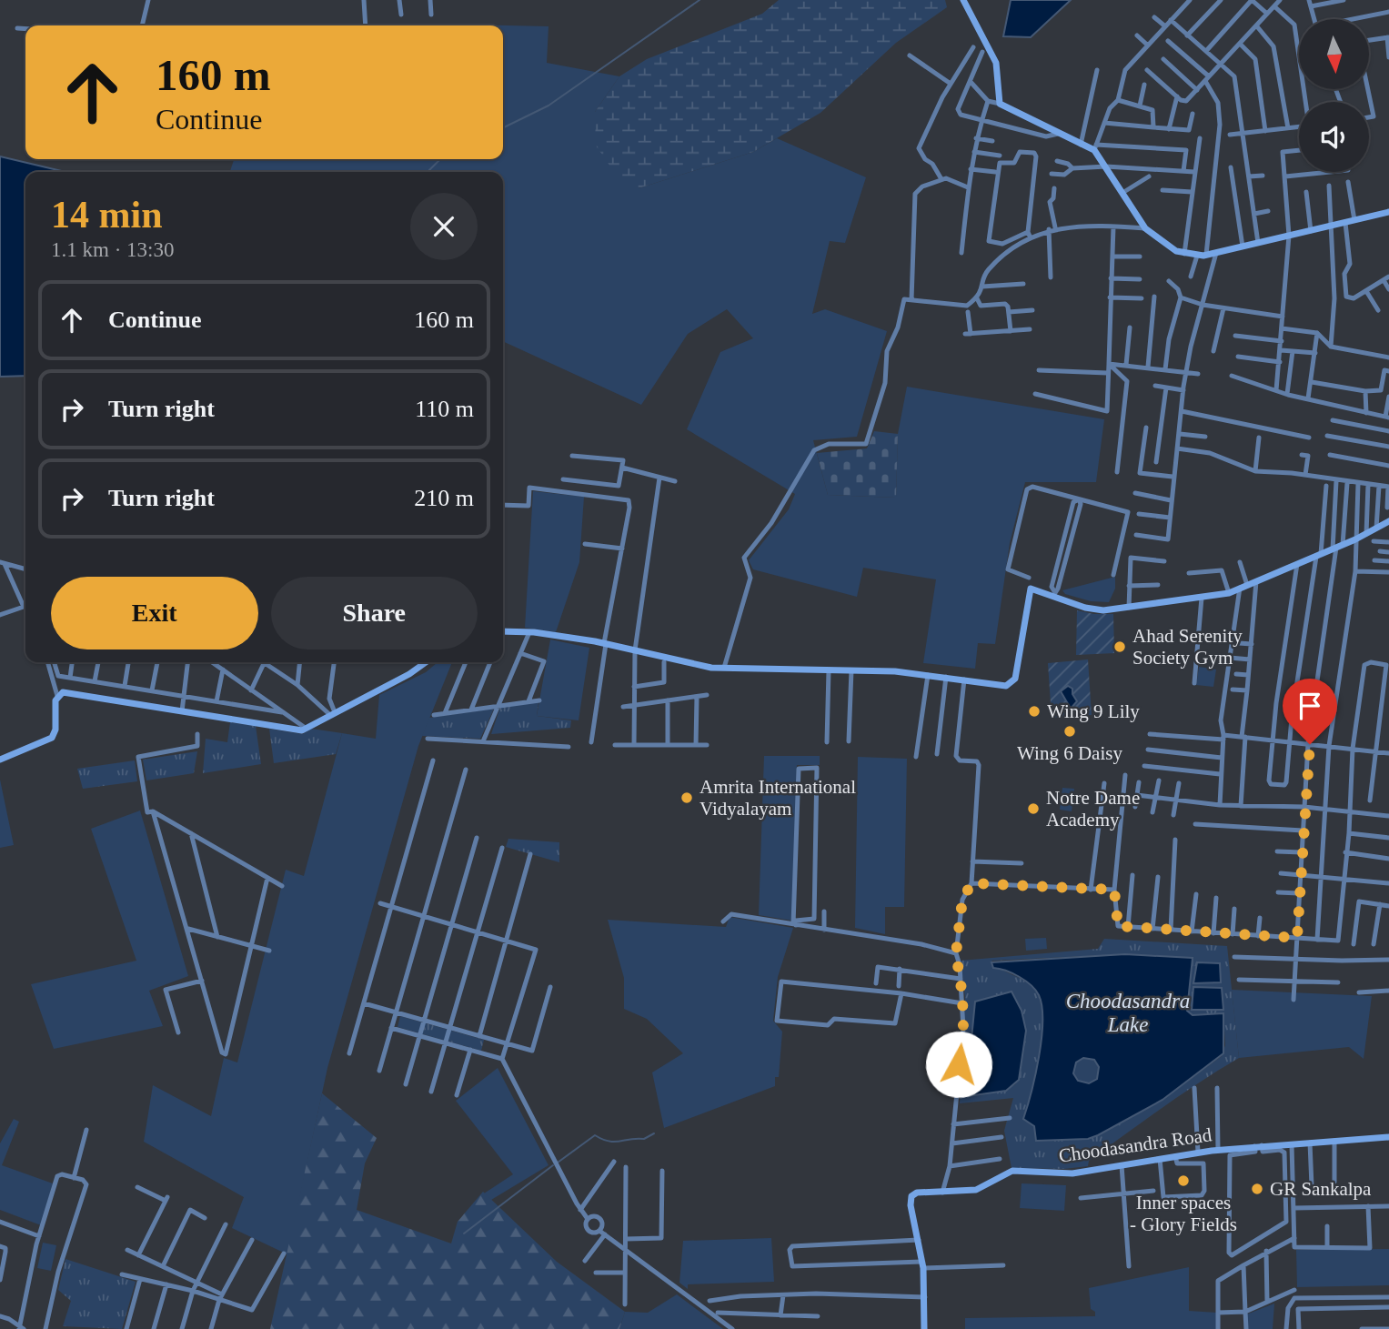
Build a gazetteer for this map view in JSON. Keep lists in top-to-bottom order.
{
  "streets": {
    "street": ["Choodasandra Road"]
  },
  "water": ["Choodasandra Lake"],
  "places": [
    "Ahad Serenity Society Gym",
    "Wing 9 Lily",
    "Wing 6 Daisy",
    "Amrita International Vidyalayam",
    "Notre Dame Academy",
    "Inner spaces - Glory Fields",
    "GR Sankalpa"
  ],
  "north": "bottom",
  "page": {
    "turn": ["160 m", "Continue"],
    "heading": ["14 min", "1.1 km · 13:30"],
    "list": [
      {
        "name": "Continue",
        "value": "160 m"
      },
      {
        "name": "Turn right",
        "value": "110 m"
      },
      {
        "name": "Turn right",
        "value": "210 m"
      }
    ],
    "buttons": ["Exit", "Share"]
  }
}
